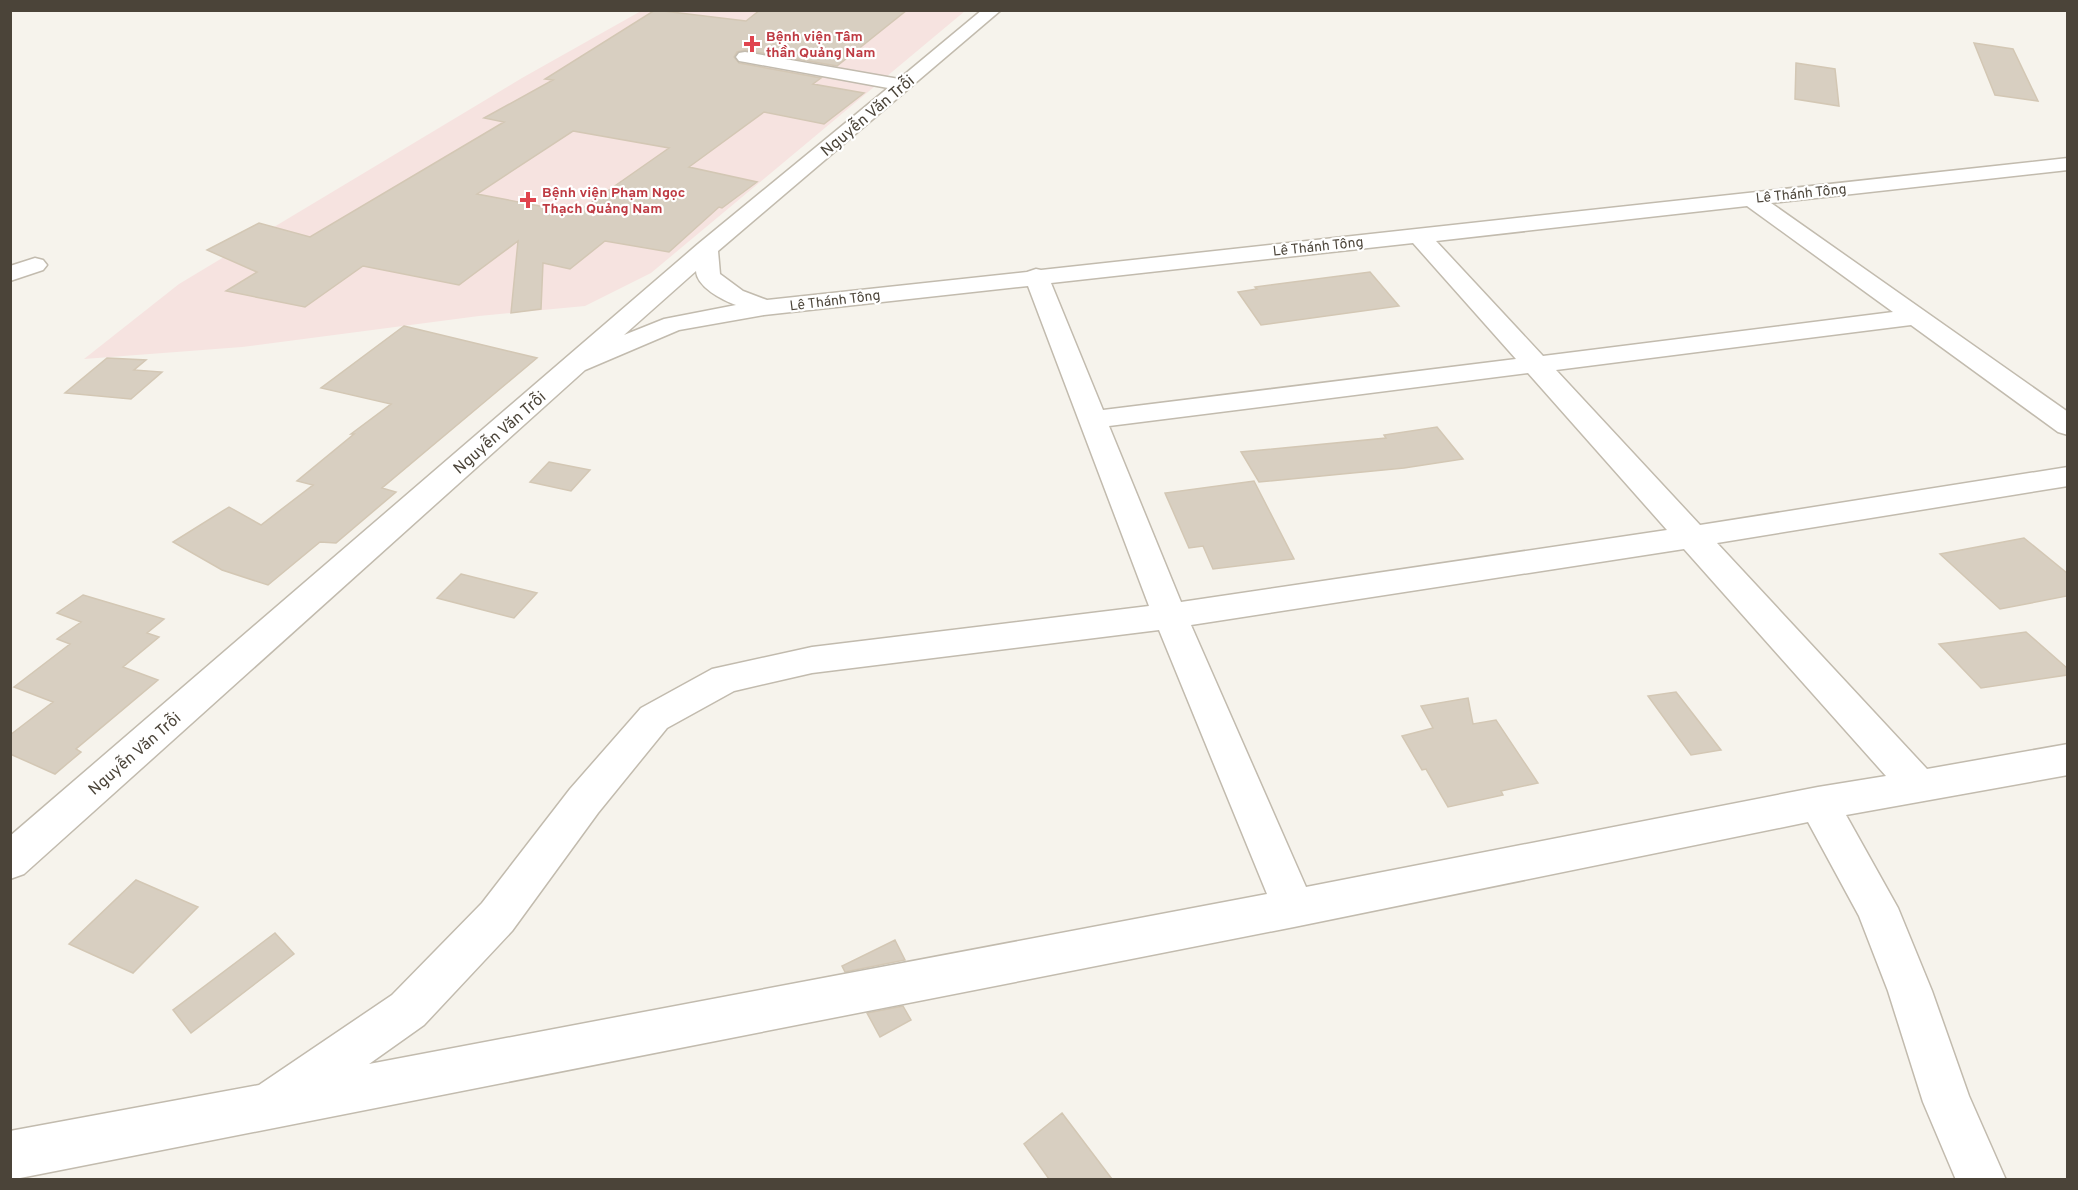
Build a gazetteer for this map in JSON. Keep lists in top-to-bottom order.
{
  "streets": {
    "street": ["Nguyễn Văn Trỗi", "Lê Thánh Tông"]
  },
  "crossings": [
    ["Nguyễn Văn Trỗi", "Lê Thánh Tông"]
  ],
  "places": {
    "health": ["Bệnh viện Tâm thần Quảng Nam", "Bệnh viện Phạm Ngọc Thạch Quảng Nam"]
  }
}
